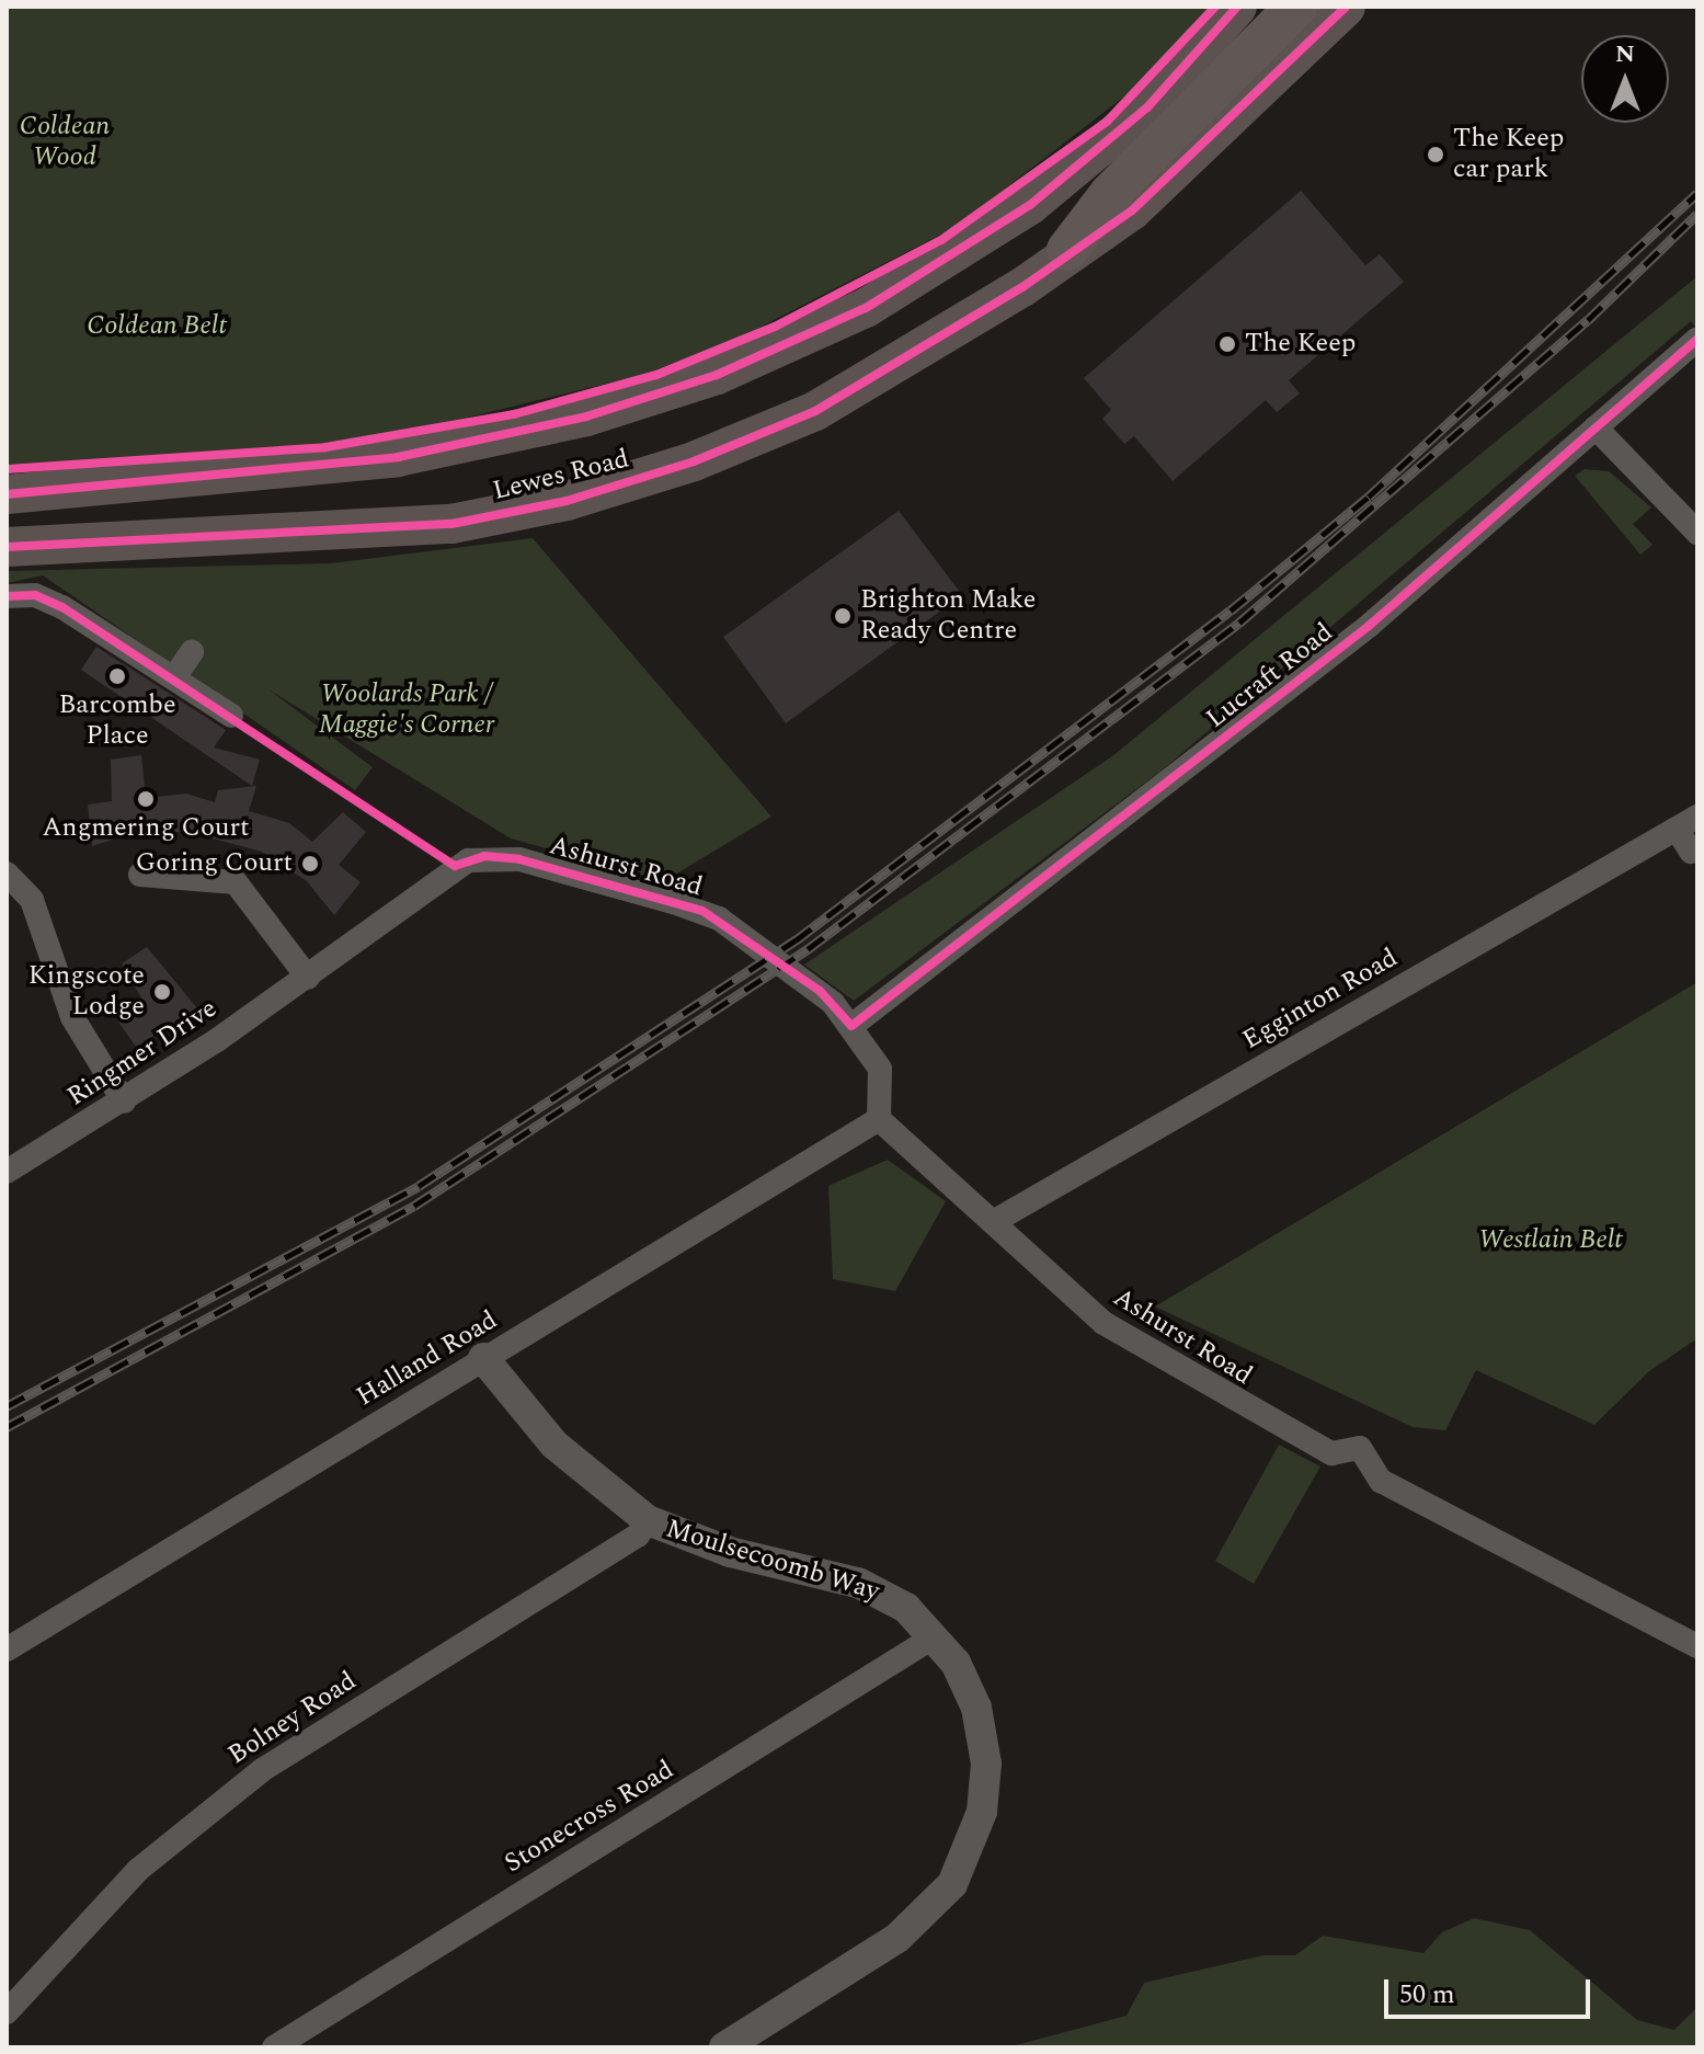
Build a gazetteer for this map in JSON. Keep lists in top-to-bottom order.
{
  "streets": {
    "main road": ["Lewes Road"],
    "street": [
      "Lucraft Road",
      "Ashurst Road",
      "Egginton Road",
      "Ringmer Drive",
      "Halland Road",
      "Moulsecoomb Way",
      "Bolney Road",
      "Stonecross Road"
    ]
  },
  "crossings": [
    ["Lucraft Road", "Ashurst Road"],
    ["Ashurst Road", "Egginton Road"],
    ["Ashurst Road", "Ringmer Drive"],
    ["Ashurst Road", "Halland Road"],
    ["Halland Road", "Moulsecoomb Way"],
    ["Moulsecoomb Way", "Bolney Road"],
    ["Moulsecoomb Way", "Stonecross Road"]
  ],
  "parks": [
    "Coldean Wood",
    "Coldean Belt",
    "Woolards Park / Maggie's Corner",
    "Westlain Belt"
  ],
  "places": [
    "The Keep car park",
    "The Keep",
    "Brighton Make Ready Centre",
    "Barcombe Place",
    "Angmering Court",
    "Goring Court",
    "Kingscote Lodge"
  ],
  "scale_bar": "50 m",
  "north": "top"
}
